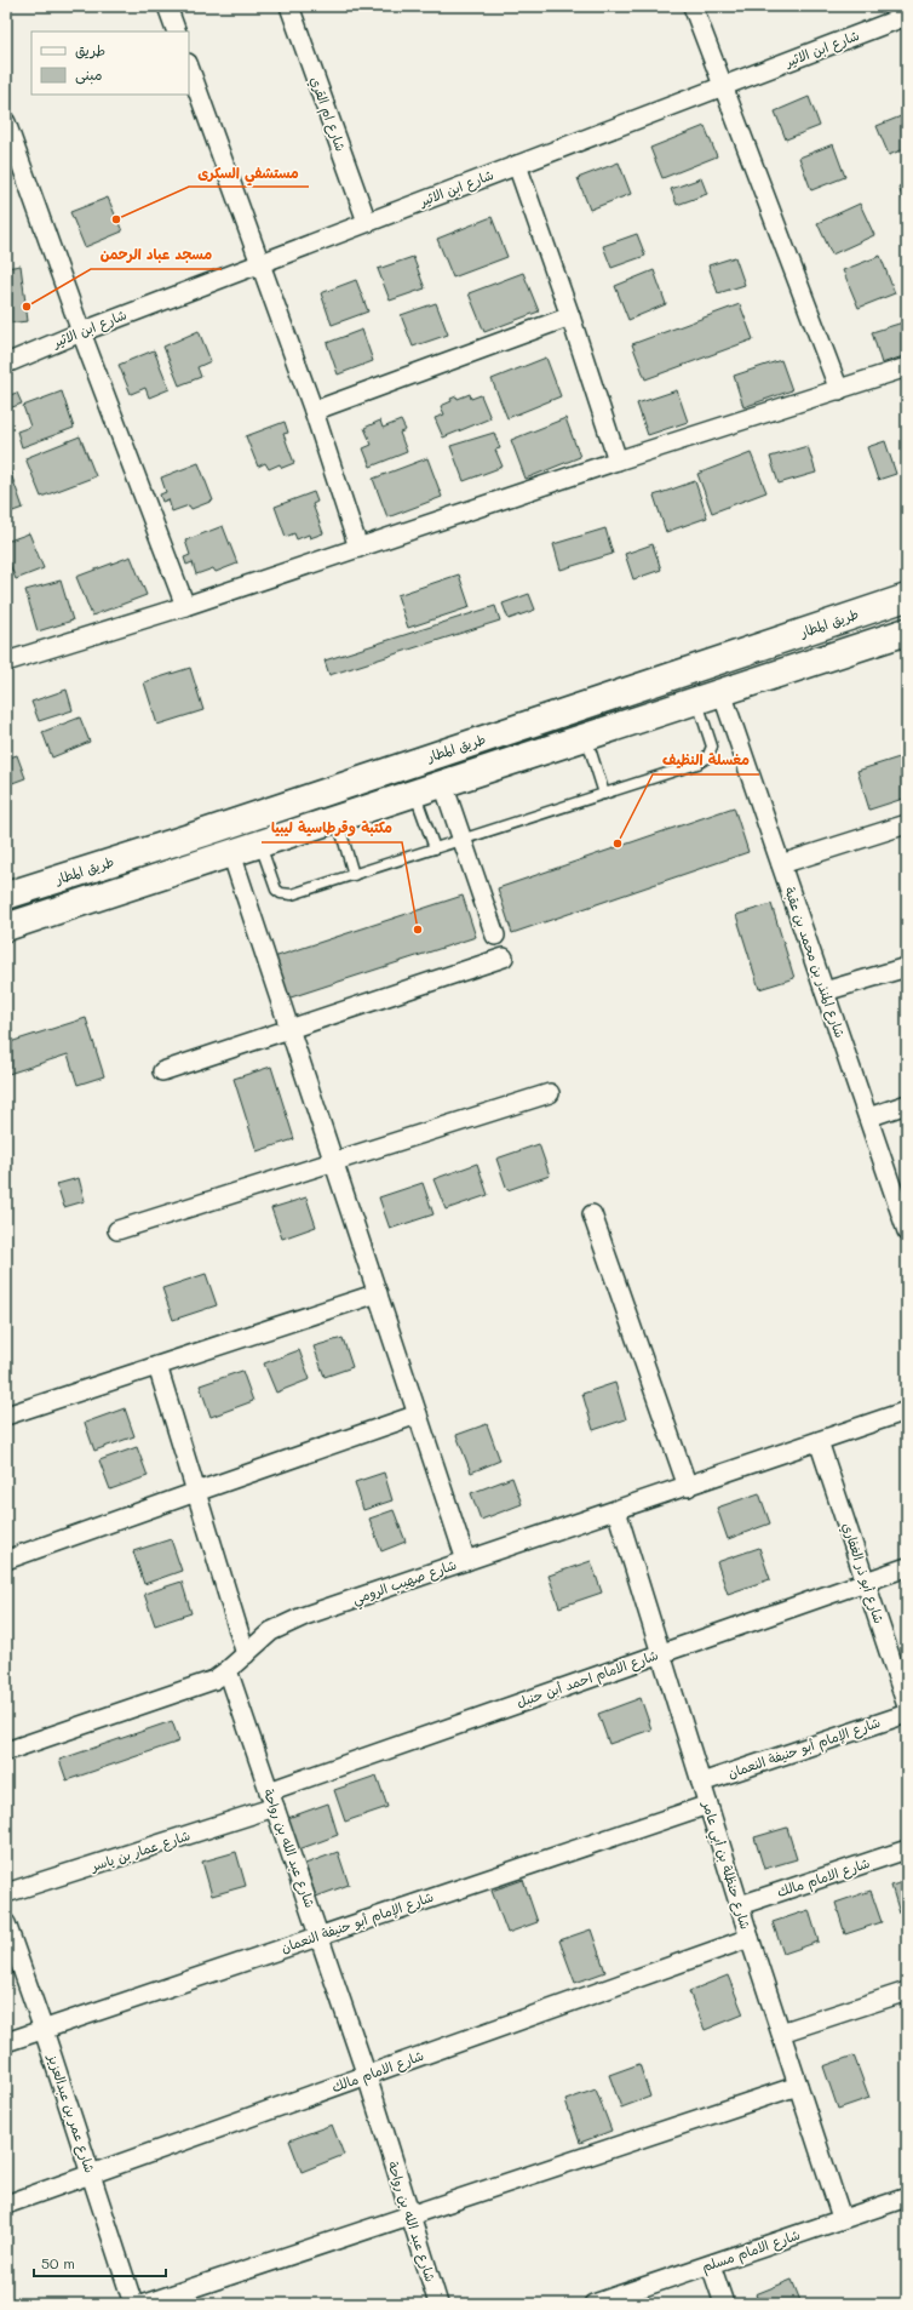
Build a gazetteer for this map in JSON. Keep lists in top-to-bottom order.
{
  "streets": {
    "highway": ["طريق المطار"],
    "street": [
      "شارع ابن الاثير",
      "شارع ام القري",
      "شارع المنذر بن محمد بن عقبة",
      "شارع أبو ذر الغفاري",
      "شارع صهيب الرومي",
      "شارع الامام احمد أبن حنبل",
      "شارع الإمام أبو حنيفة النعمان",
      "شارع عبد الله بن رواحة",
      "شارع عمار بن ياسر",
      "شارع حنظلة بن أبي عامر",
      "شارع الامام مالك",
      "شارع عمر بن عبدالعزيز",
      "شارع الامام مسلم"
    ]
  },
  "crossings": [
    ["شارع ابن الاثير", "شارع ام القري"],
    ["شارع أبو ذر الغفاري", "شارع صهيب الرومي"],
    ["شارع أبو ذر الغفاري", "شارع الامام احمد أبن حنبل"],
    ["شارع صهيب الرومي", "شارع عبد الله بن رواحة"],
    ["شارع صهيب الرومي", "شارع حنظلة بن أبي عامر"],
    ["شارع الامام احمد أبن حنبل", "شارع عبد الله بن رواحة"],
    ["شارع الامام احمد أبن حنبل", "شارع عمار بن ياسر"],
    ["شارع الامام احمد أبن حنبل", "شارع حنظلة بن أبي عامر"],
    ["شارع الإمام أبو حنيفة النعمان", "شارع عبد الله بن رواحة"],
    ["شارع الإمام أبو حنيفة النعمان", "شارع حنظلة بن أبي عامر"],
    ["شارع الإمام أبو حنيفة النعمان", "شارع عمر بن عبدالعزيز"],
    ["شارع عبد الله بن رواحة", "شارع عمار بن ياسر"],
    ["شارع عبد الله بن رواحة", "شارع الامام مالك"],
    ["شارع حنظلة بن أبي عامر", "شارع الامام مالك"],
    ["شارع حنظلة بن أبي عامر", "شارع الامام مسلم"],
    ["شارع الامام مالك", "شارع عمر بن عبدالعزيز"]
  ],
  "places": [
    "مستشفي السكرى",
    "مسجد عباد الرحمن",
    "مغسلة النظيف",
    "مكتبة وقرطاسية ليبيا"
  ],
  "legend": ["طريق", "مبنى"],
  "scale_bar": "50 m"
}
